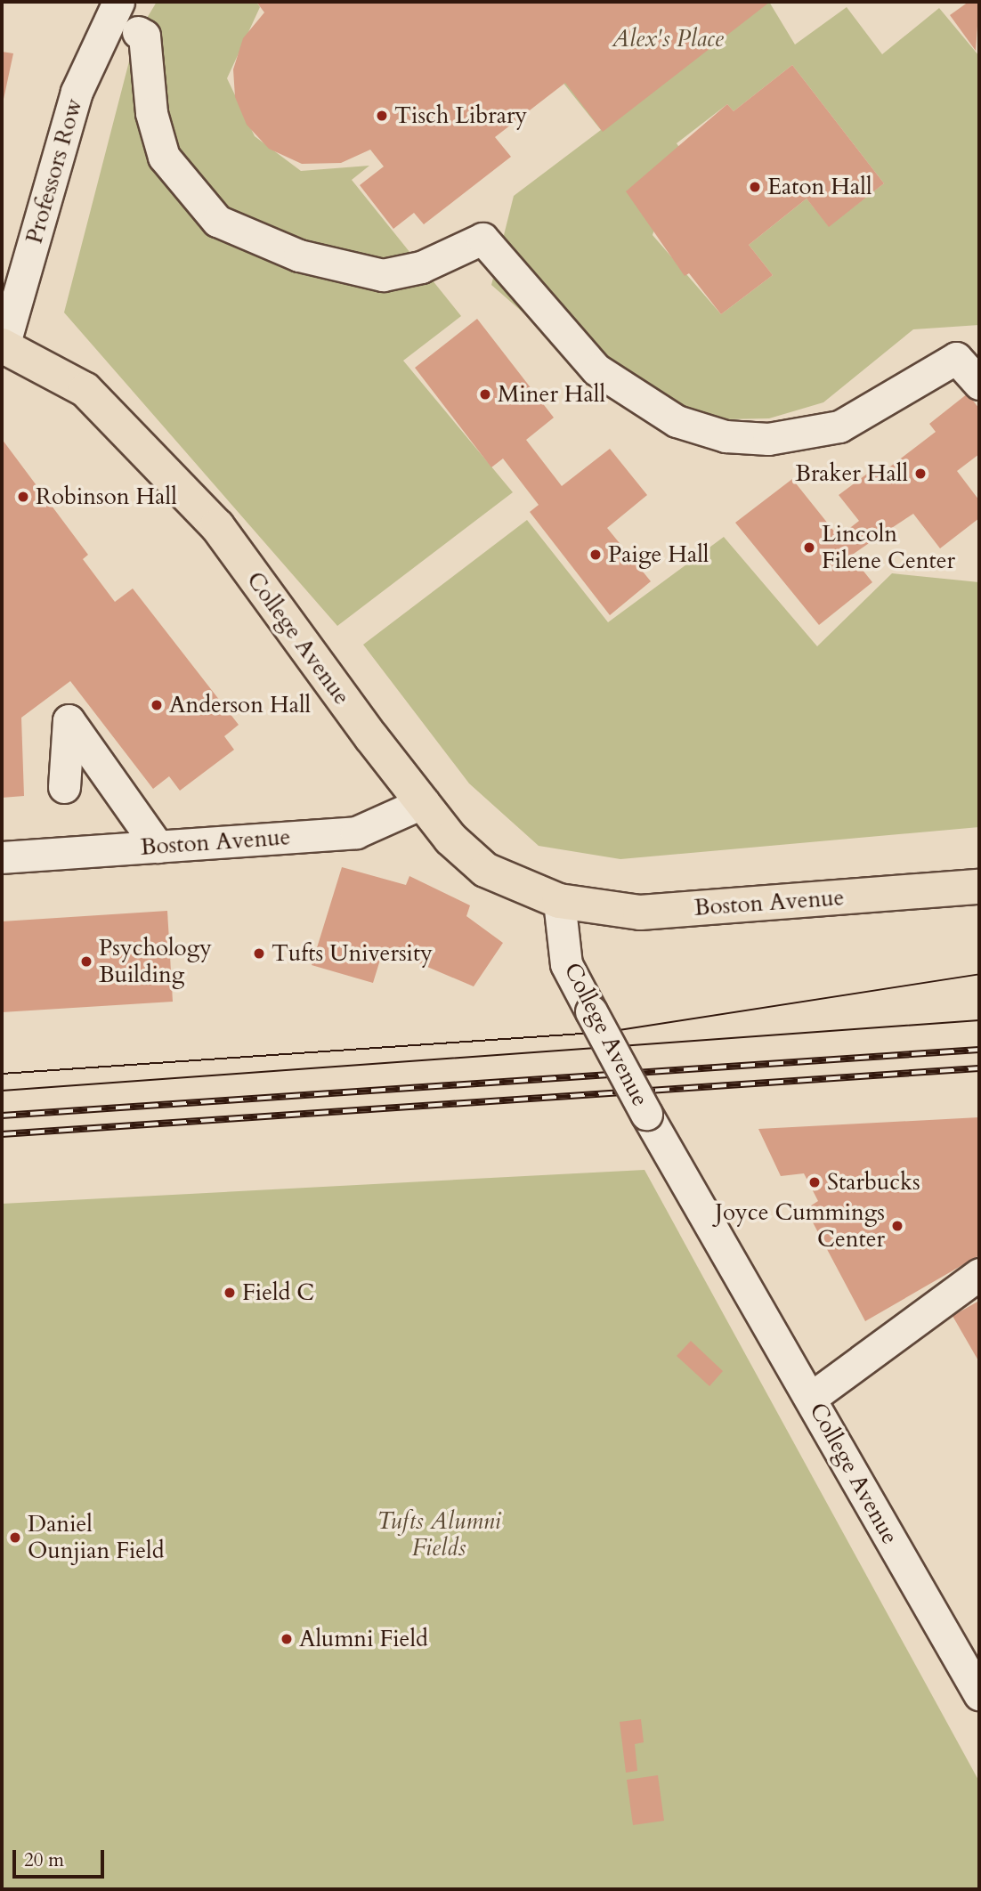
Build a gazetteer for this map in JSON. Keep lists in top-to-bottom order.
{
  "streets": {
    "main road": ["College Avenue", "Boston Avenue"],
    "street": ["Professors Row"]
  },
  "crossings": [
    ["Professors Row", "College Avenue"],
    ["College Avenue", "Boston Avenue"]
  ],
  "parks": ["Alex's Place", "Tufts Alumni Fields"],
  "places": [
    "Tisch Library",
    "Eaton Hall",
    "Miner Hall",
    "Braker Hall",
    "Robinson Hall",
    "Lincoln Filene Center",
    "Paige Hall",
    "Anderson Hall",
    "Tufts University",
    "Psychology Building",
    "Starbucks",
    "Joyce Cummings Center",
    "Field C",
    "Daniel Ounjian Field",
    "Alumni Field"
  ],
  "scale_bar": "20 m"
}
